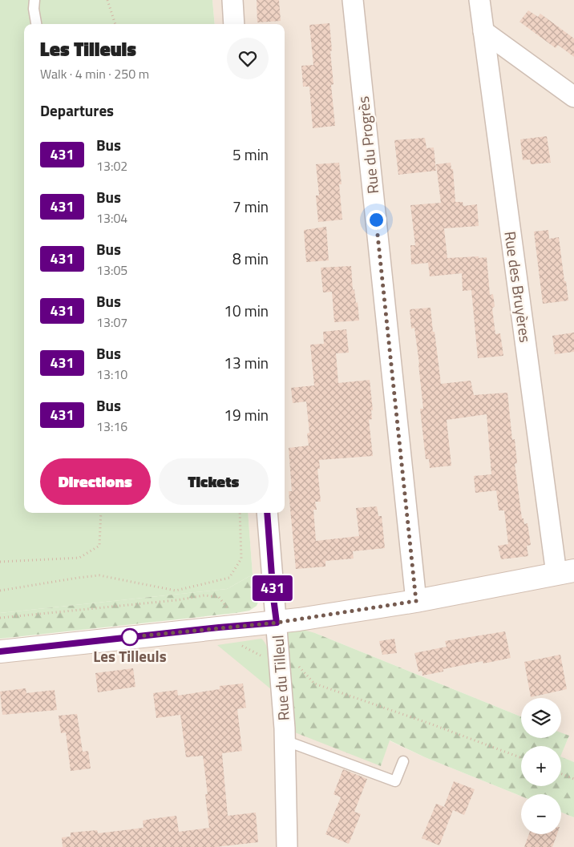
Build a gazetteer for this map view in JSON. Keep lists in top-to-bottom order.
{
  "streets": {
    "street": ["Rue du Progrès", "Rue des Bruyères", "Rue du Tilleul"]
  },
  "places": ["Les Tilleuls"],
  "lines": ["bus line 431"],
  "page": {
    "on_map": "431",
    "heading": [
      ["Les Tilleuls", "Walk · 4 min · 250 m"],
      "Departures"
    ],
    "list": [
      {
        "mark": "431",
        "name": "Bus",
        "note": "13:02",
        "value": "5 min"
      },
      {
        "mark": "431",
        "name": "Bus",
        "note": "13:04",
        "value": "7 min"
      },
      {
        "mark": "431",
        "name": "Bus",
        "note": "13:05",
        "value": "8 min"
      },
      {
        "mark": "431",
        "name": "Bus",
        "note": "13:07",
        "value": "10 min"
      },
      {
        "mark": "431",
        "name": "Bus",
        "note": "13:10",
        "value": "13 min"
      },
      {
        "mark": "431",
        "name": "Bus",
        "note": "13:16",
        "value": "19 min"
      }
    ],
    "buttons": ["Directions", "Tickets"],
    "map_buttons": ["+", "−"]
  }
}
